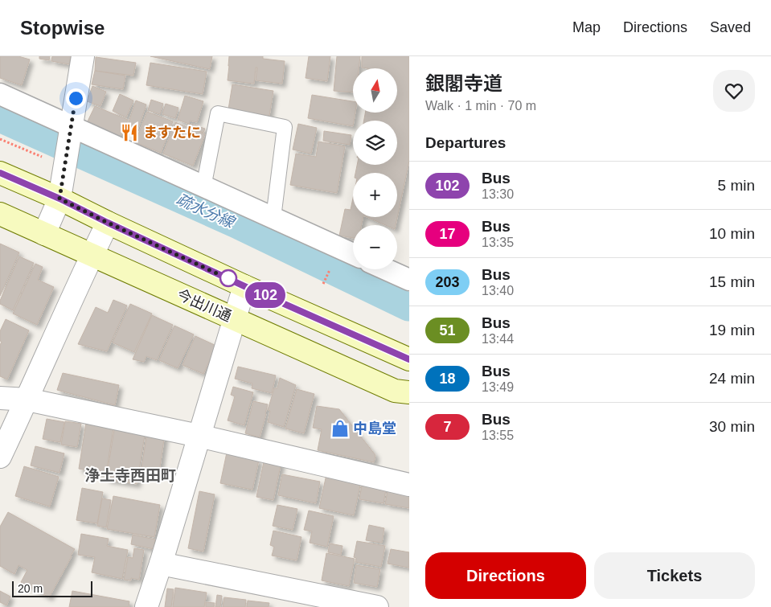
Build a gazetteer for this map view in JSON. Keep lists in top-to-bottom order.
{
  "streets": {
    "main road": ["今出川通"]
  },
  "districts": ["浄土寺西田町"],
  "water": ["疏水分線"],
  "places": {
    "restaurant": ["ますたに"],
    "shop": ["中島堂"]
  },
  "lines": ["bus line 102"],
  "scale_bar": "20 m",
  "north": "top",
  "page": {
    "header": "Stopwise",
    "nav": ["Map", "Directions", "Saved"],
    "on_map": "102",
    "heading": [
      ["銀閣寺道", "Walk · 1 min · 70 m"],
      "Departures"
    ],
    "map_buttons": ["+", "−"],
    "list": [
      {
        "mark": "102",
        "name": "Bus",
        "note": "13:30",
        "value": "5 min"
      },
      {
        "mark": "17",
        "name": "Bus",
        "note": "13:35",
        "value": "10 min"
      },
      {
        "mark": "203",
        "name": "Bus",
        "note": "13:40",
        "value": "15 min"
      },
      {
        "mark": "51",
        "name": "Bus",
        "note": "13:44",
        "value": "19 min"
      },
      {
        "mark": "18",
        "name": "Bus",
        "note": "13:49",
        "value": "24 min"
      },
      {
        "mark": "7",
        "name": "Bus",
        "note": "13:55",
        "value": "30 min"
      }
    ],
    "buttons": ["Directions", "Tickets"],
    "scale": "20 m"
  }
}
